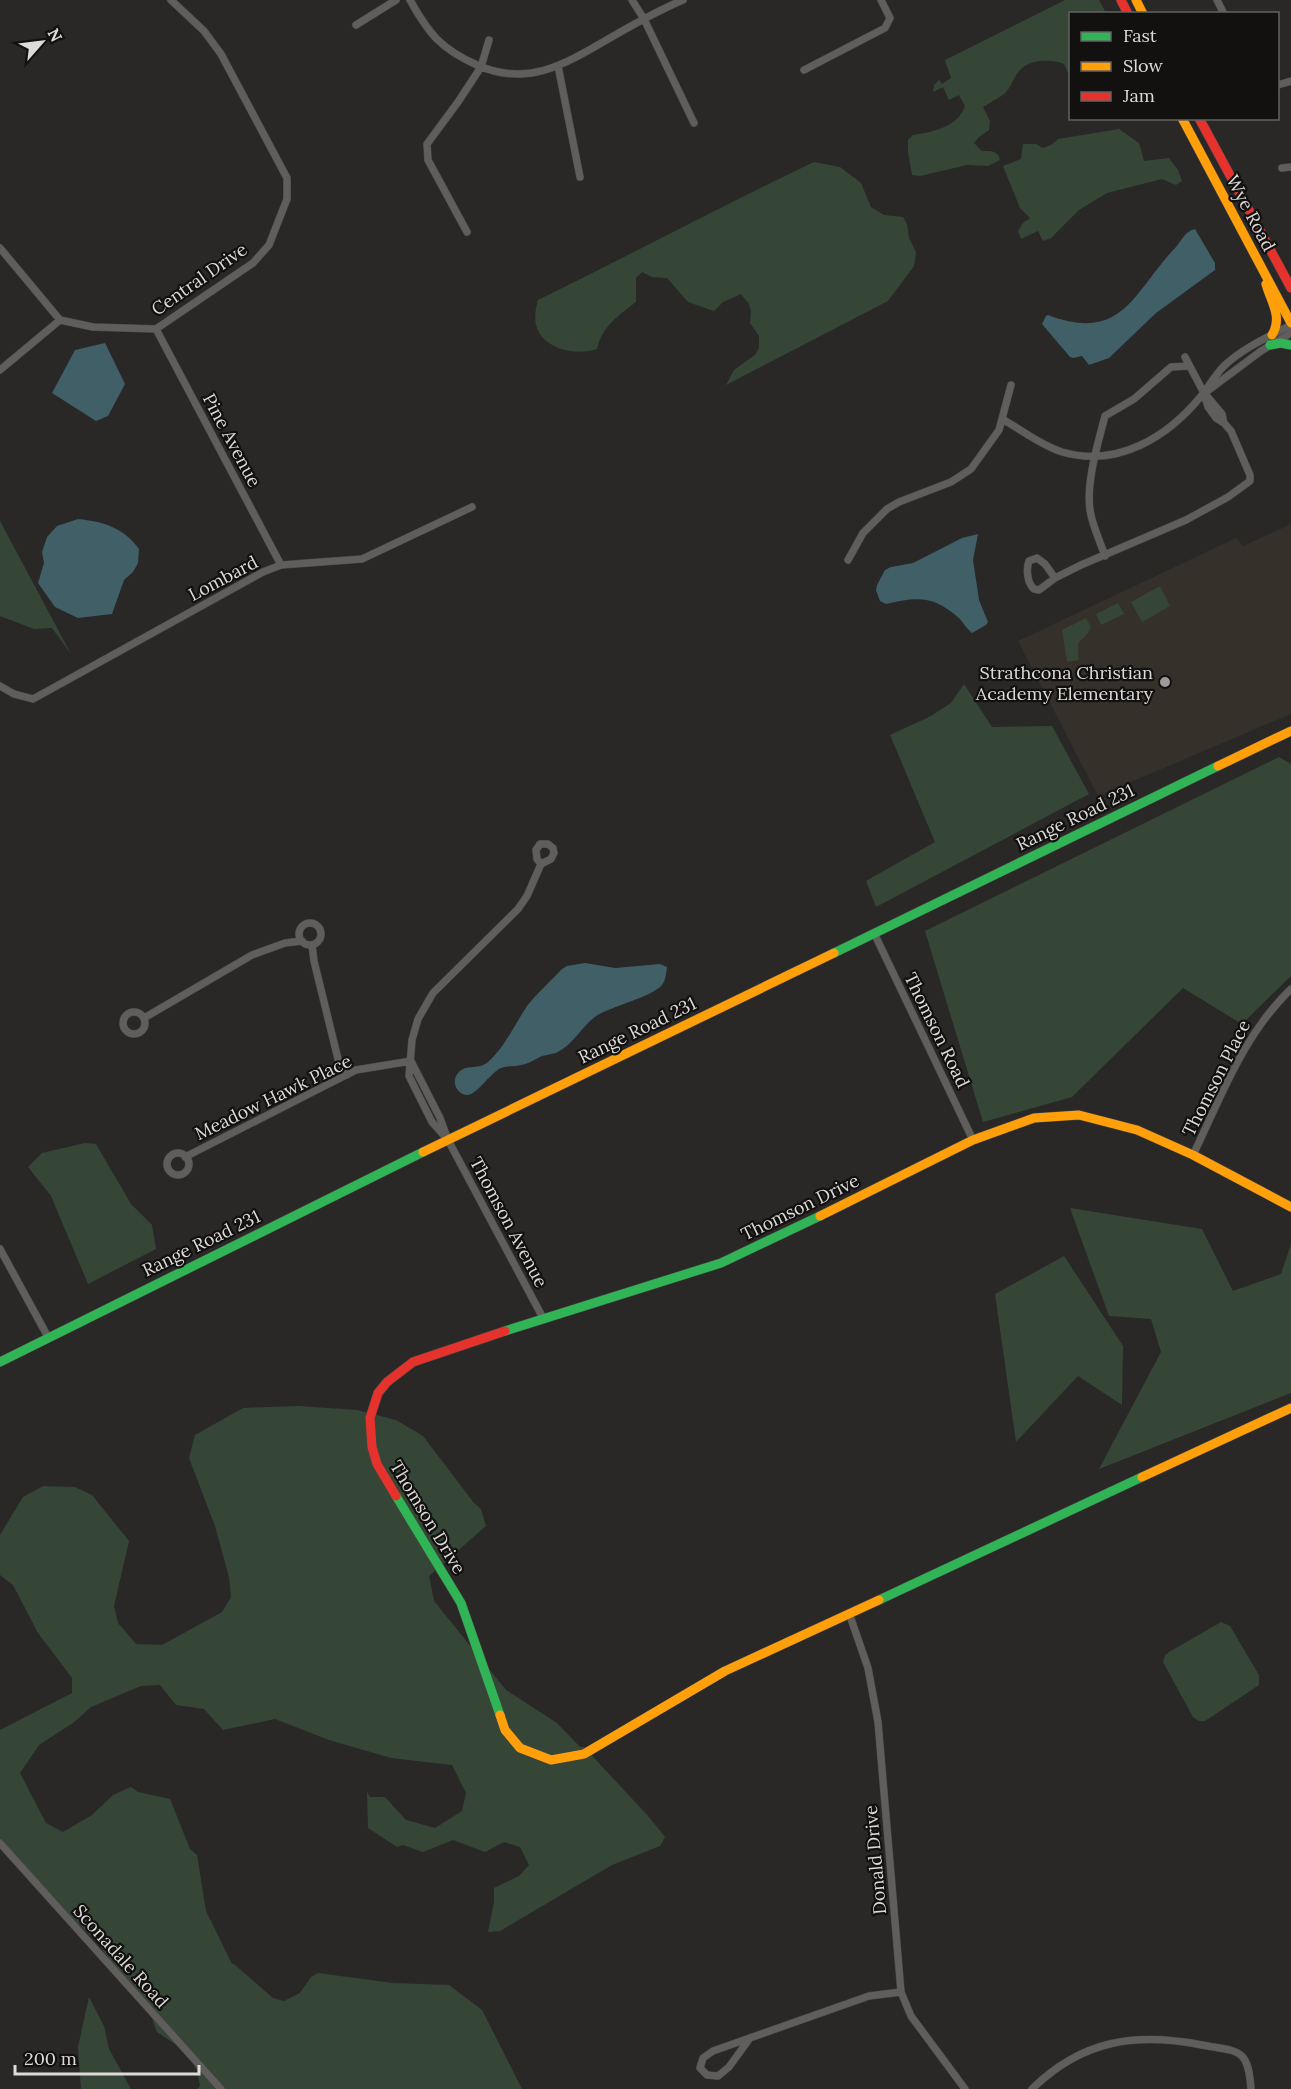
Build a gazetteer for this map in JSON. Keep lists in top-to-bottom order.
{
  "streets": {
    "street": [
      "Wye Road",
      "Central Drive",
      "Pine Avenue",
      "Lombard",
      "Range Road 231",
      "Thomson Road",
      "Thomson Place",
      "Meadow Hawk Place",
      "Thomson Drive",
      "Thomson Avenue",
      "Donald Drive",
      "Sconadale Road"
    ]
  },
  "crossings": [
    ["Central Drive", "Pine Avenue"],
    ["Pine Avenue", "Lombard"],
    ["Range Road 231", "Thomson Road"],
    ["Range Road 231", "Thomson Avenue"],
    ["Thomson Road", "Thomson Drive"],
    ["Thomson Place", "Thomson Drive"],
    ["Meadow Hawk Place", "Thomson Avenue"],
    ["Thomson Drive", "Thomson Avenue"],
    ["Thomson Drive", "Donald Drive"]
  ],
  "places": ["Strathcona Christian Academy Elementary"],
  "legend": ["Fast", "Slow", "Jam"],
  "scale_bar": "200 m",
  "north": "top right"
}
